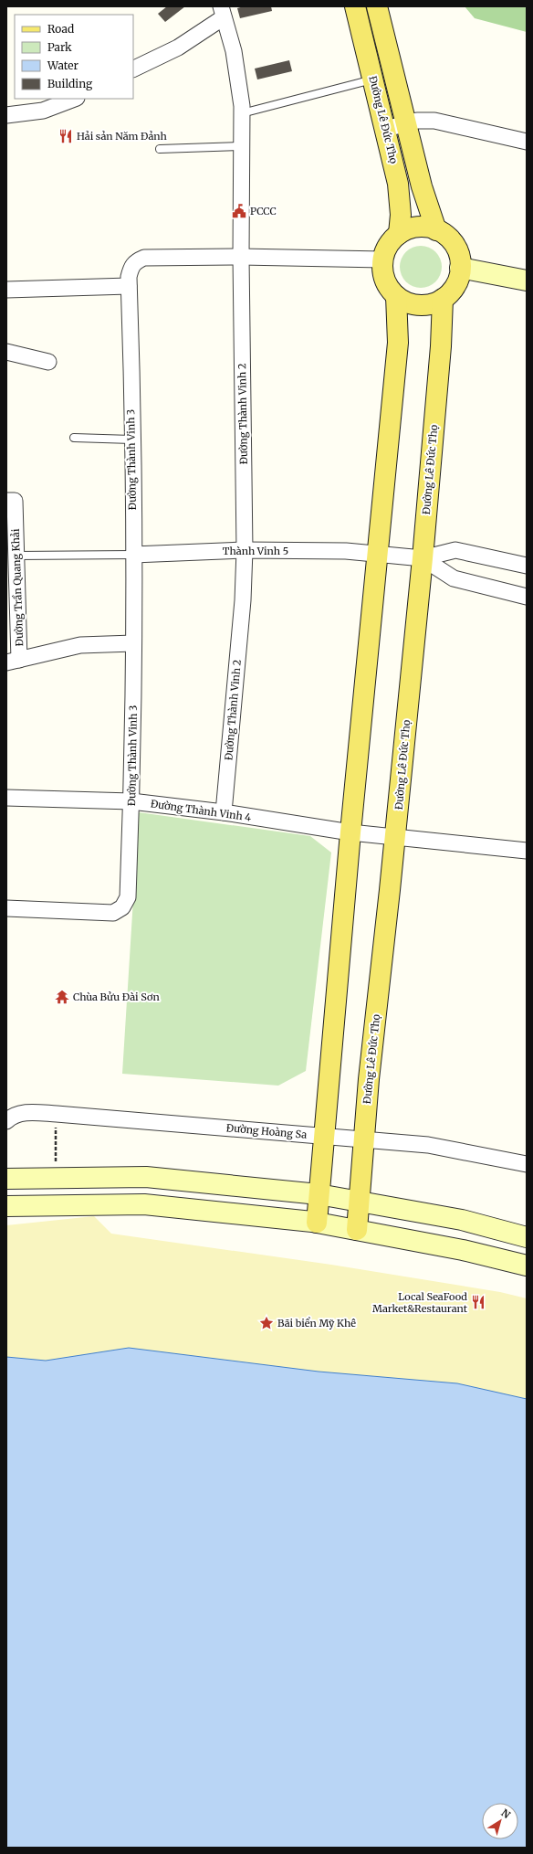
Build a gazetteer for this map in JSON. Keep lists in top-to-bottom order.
{
  "streets": {
    "main road": ["Đường Lê Đức Thọ"],
    "street": [
      "Đường Thành Vinh 2",
      "Đường Thành Vinh 3",
      "Thành Vinh 5",
      "Đường Trần Quang Khải",
      "Đường Thành Vinh 4",
      "Đường Hoàng Sa"
    ]
  },
  "crossings": [
    ["Đường Lê Đức Thọ", "Đường Thành Vinh 3"],
    ["Đường Lê Đức Thọ", "Thành Vinh 5"],
    ["Đường Lê Đức Thọ", "Đường Thành Vinh 4"],
    ["Đường Lê Đức Thọ", "Đường Hoàng Sa"],
    ["Đường Thành Vinh 2", "Đường Thành Vinh 3"],
    ["Đường Thành Vinh 2", "Thành Vinh 5"],
    ["Đường Thành Vinh 2", "Đường Thành Vinh 4"],
    ["Đường Thành Vinh 3", "Thành Vinh 5"],
    ["Đường Thành Vinh 3", "Đường Trần Quang Khải"],
    ["Đường Thành Vinh 3", "Đường Thành Vinh 4"]
  ],
  "places": {
    "restaurant": ["Hải sản Năm Đảnh", "Local SeaFood Market&Restaurant"],
    "public building": ["PCCC"],
    "temple": ["Chùa Bửu Đài Sơn"],
    "place": ["Bãi biển Mỹ Khê"]
  },
  "legend": [
    "Road",
    "Park",
    "Water",
    "Building"
  ],
  "north": "top right"
}
